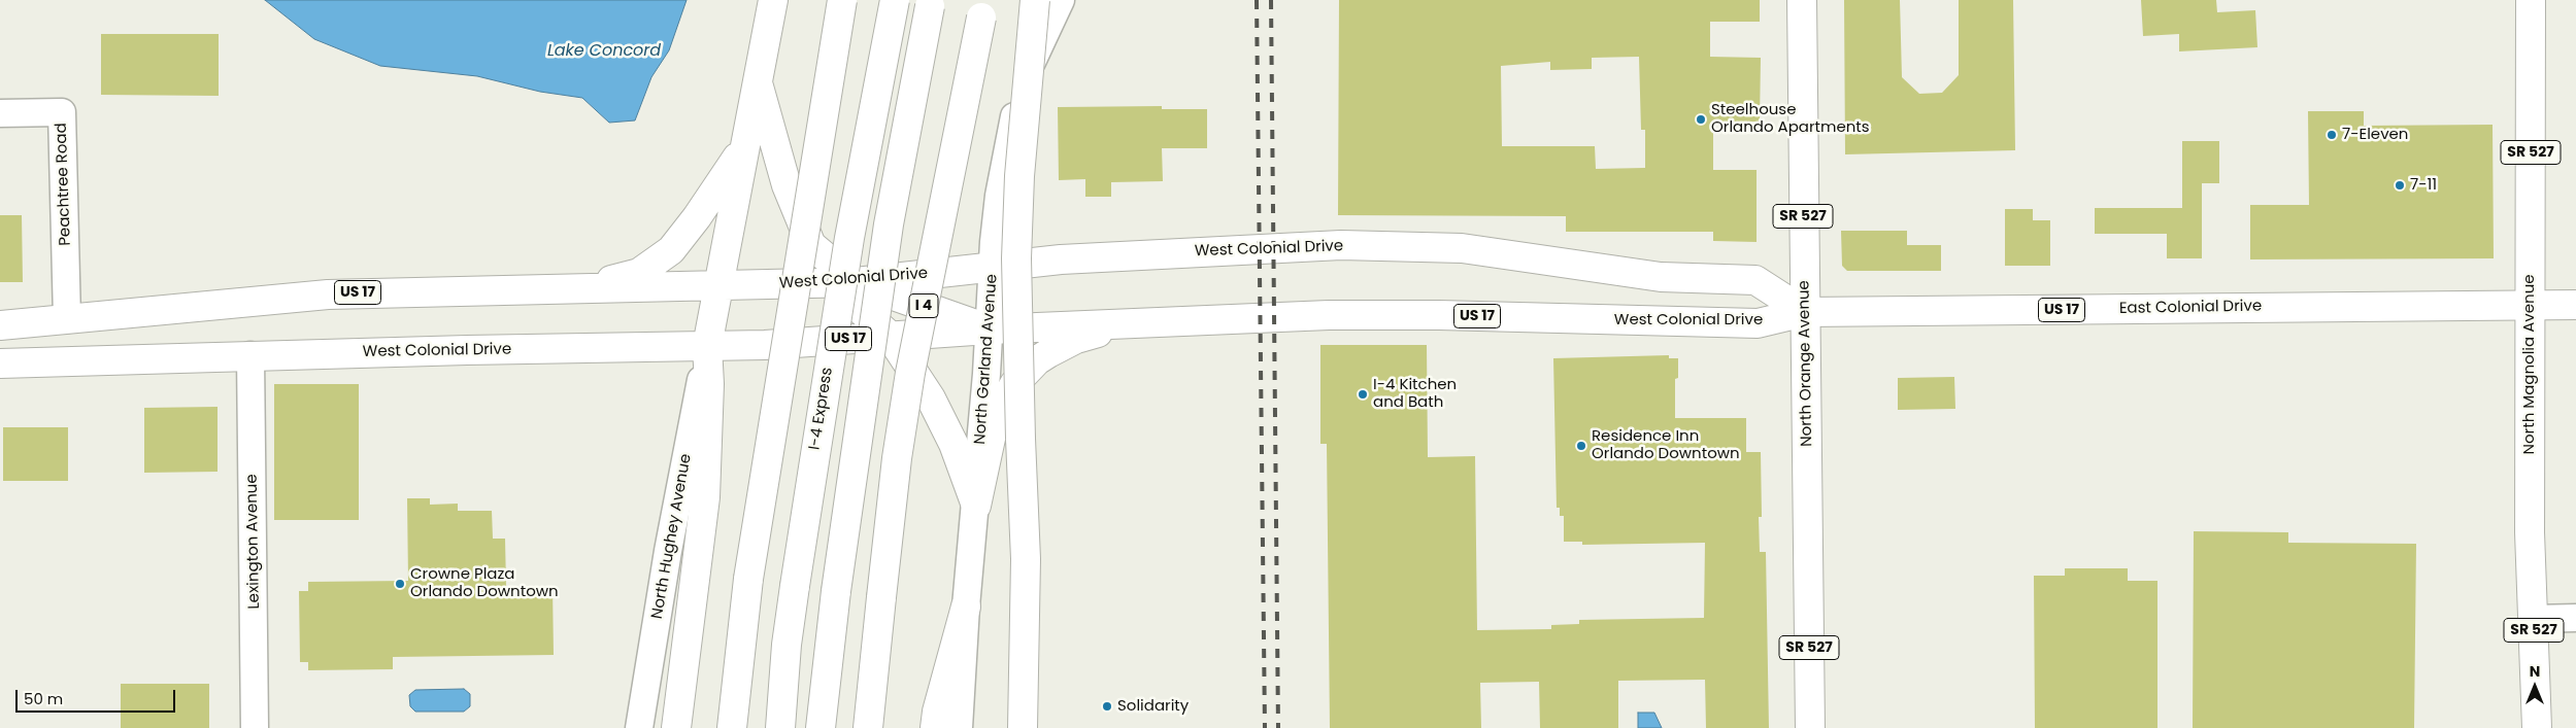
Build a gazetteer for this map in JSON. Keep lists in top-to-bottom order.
{
  "streets": {
    "main road": [
      "SR 527",
      "West Colonial Drive",
      "US 17",
      "I 4",
      "East Colonial Drive",
      "North Orange Avenue",
      "North Magnolia Avenue",
      "I-4 Express"
    ],
    "street": [
      "Peachtree Road",
      "North Garland Avenue",
      "North Hughey Avenue",
      "Lexington Avenue"
    ]
  },
  "crossings": [
    ["Peachtree Road", "West Colonial Drive"],
    ["West Colonial Drive", "East Colonial Drive"],
    ["West Colonial Drive", "North Garland Avenue"],
    ["West Colonial Drive", "North Orange Avenue"],
    ["West Colonial Drive", "North Hughey Avenue"],
    ["West Colonial Drive", "Lexington Avenue"],
    ["East Colonial Drive", "North Orange Avenue"],
    ["East Colonial Drive", "North Magnolia Avenue"]
  ],
  "water": ["Lake Concord"],
  "places": [
    "Steelhouse Orlando Apartments",
    "7-Eleven",
    "7-11",
    "I-4 Kitchen and Bath",
    "Residence Inn Orlando Downtown",
    "Crowne Plaza Orlando Downtown",
    "Solidarity"
  ],
  "scale_bar": "50 m",
  "north": "top"
}
